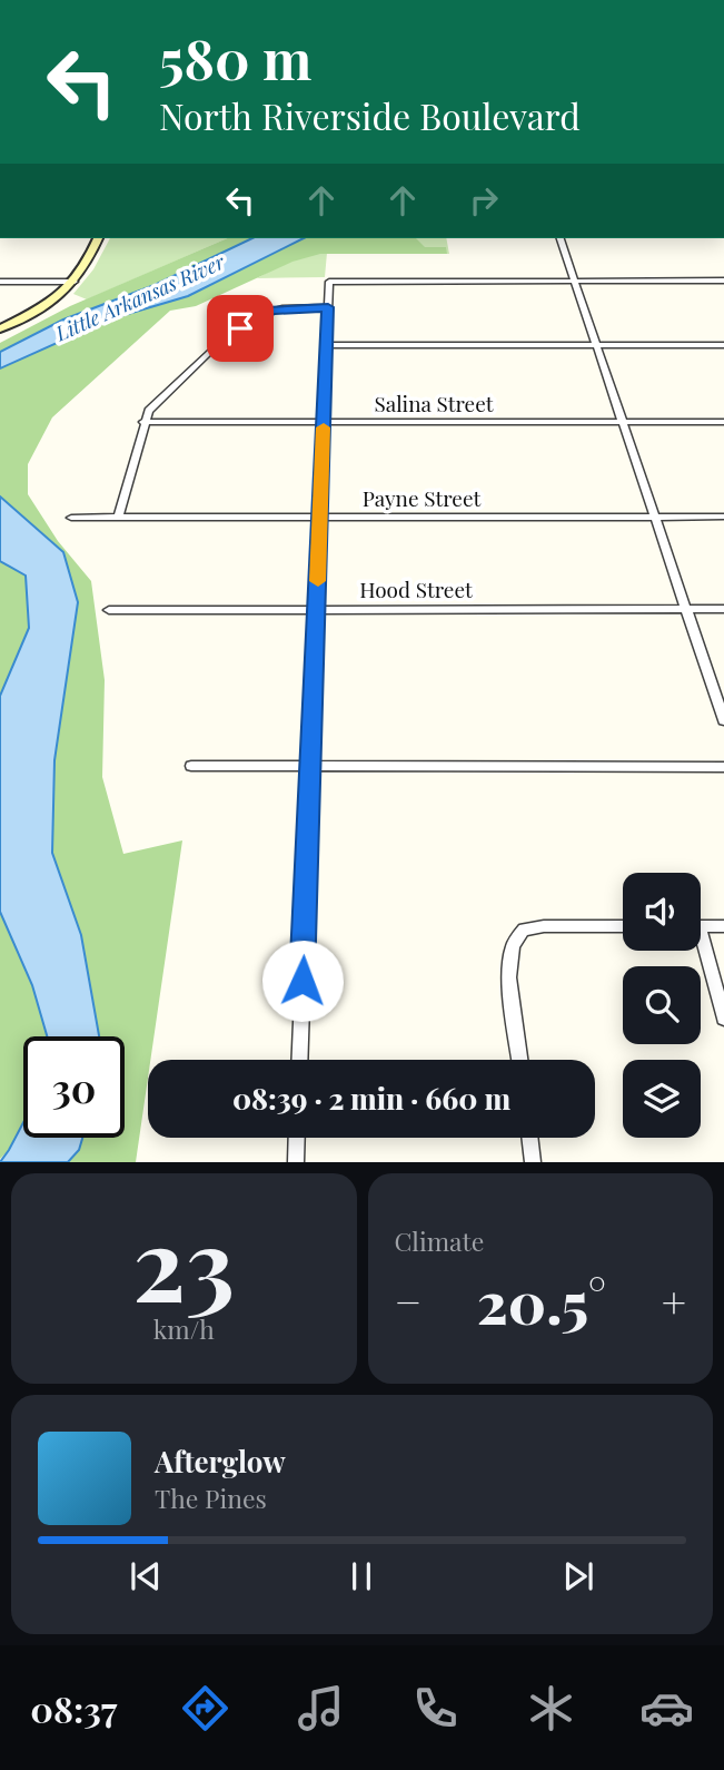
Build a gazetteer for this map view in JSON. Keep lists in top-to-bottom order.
{
  "streets": {
    "street": ["Salina Street", "Payne Street", "Hood Street"]
  },
  "water": ["Little Arkansas River"],
  "page": {
    "turn": ["580 m", "North Riverside Boulevard"],
    "limit": "30",
    "trip": "08:39 · 2 min · 660 m",
    "tile": [
      ["23", "km/h"],
      "Climate"
    ],
    "heat": ["−", "20.5°", "+"],
    "song": ["Afterglow", "The Pines"],
    "tabs": "08:37"
  }
}
